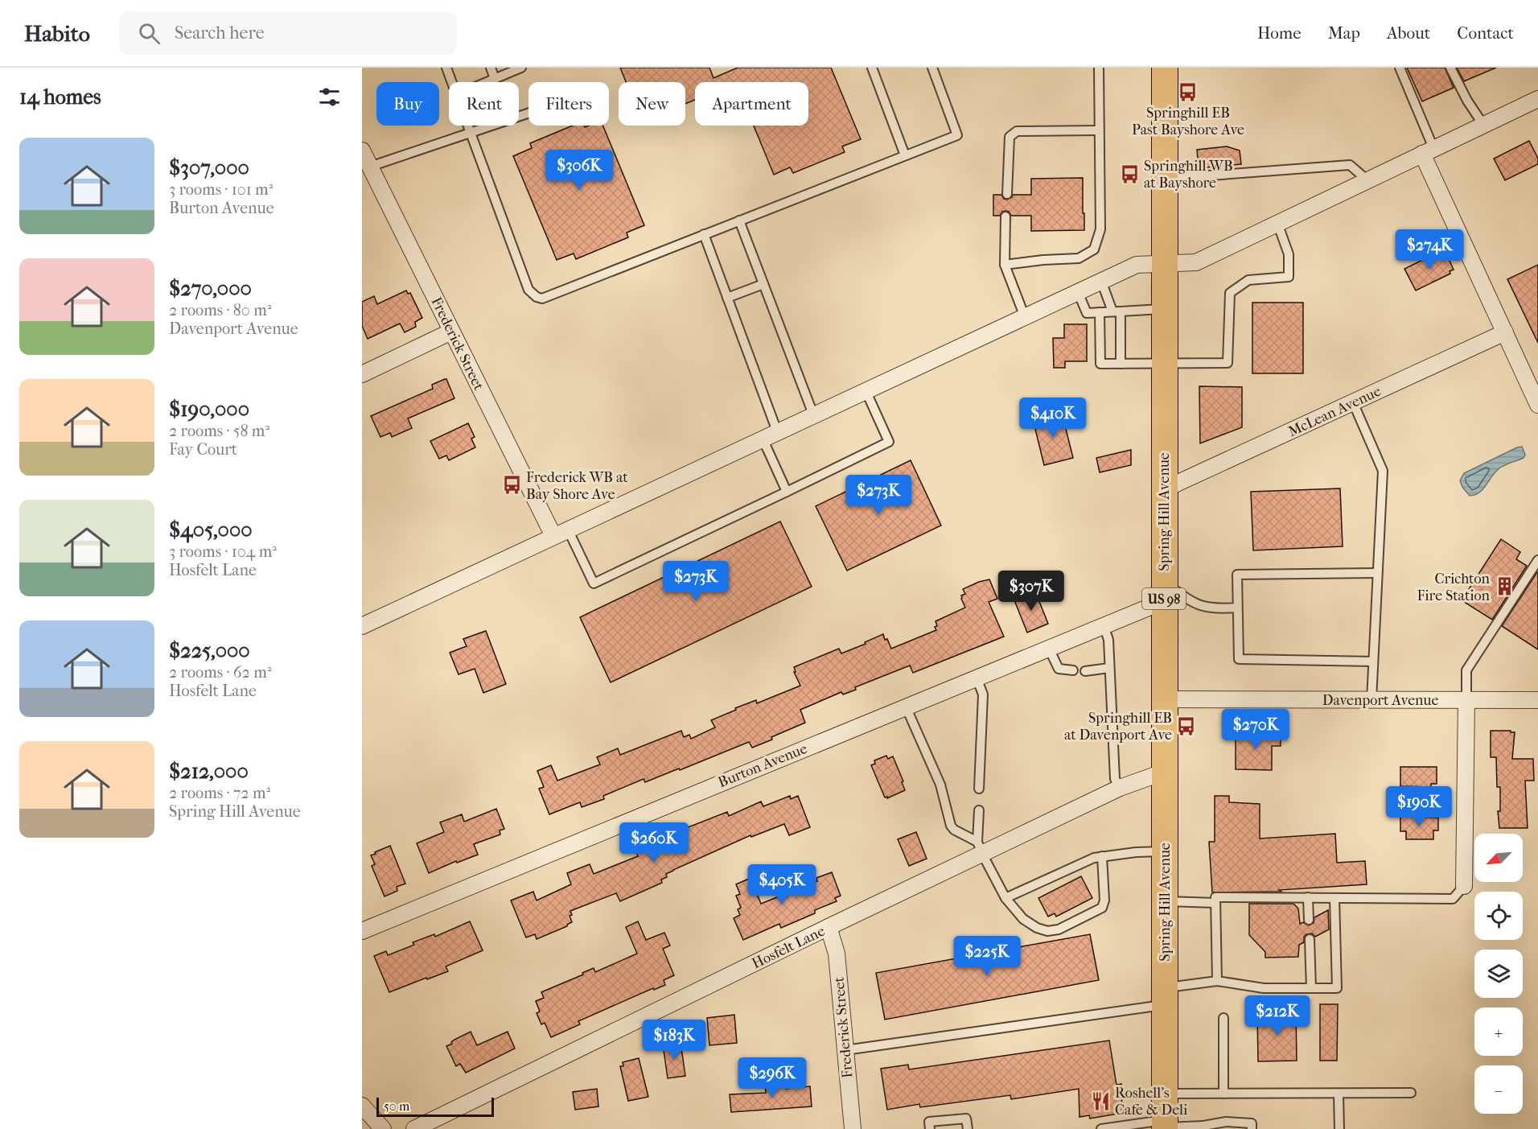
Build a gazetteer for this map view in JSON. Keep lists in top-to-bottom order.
{
  "streets": {
    "main road": ["Spring Hill Avenue", "US 98"],
    "street": [
      "Frederick Street",
      "McLean Avenue",
      "Davenport Avenue",
      "Burton Avenue",
      "Hosfelt Lane"
    ]
  },
  "crossings": [
    ["Frederick Street", "Hosfelt Lane"],
    ["McLean Avenue", "Spring Hill Avenue"],
    ["Spring Hill Avenue", "Davenport Avenue"],
    ["Spring Hill Avenue", "Burton Avenue"],
    ["Spring Hill Avenue", "Hosfelt Lane"]
  ],
  "places": {
    "bus stop": [
      "Springhill EB Past Bayshore Ave",
      "Springhill WB at Bayshore",
      "Frederick WB at Bay Shore Ave",
      "Springhill EB at Davenport Ave"
    ],
    "building": ["Crichton Fire Station"],
    "restaurant": ["Roshell's Cafe & Deli"]
  },
  "scale_bar": "50 m",
  "north": "bottom left",
  "page": {
    "header": "Habito",
    "search": "Search here",
    "nav": [
      "Home",
      "Map",
      "About",
      "Contact"
    ],
    "heading": "14 homes",
    "chip": [
      "Buy",
      "Rent",
      "Filters",
      "New",
      "Apartment"
    ],
    "list": [
      {
        "name": "$307,000",
        "note": "3 rooms · 101 m² · Burton Avenue"
      },
      {
        "name": "$270,000",
        "note": "2 rooms · 80 m² · Davenport Avenue"
      },
      {
        "name": "$190,000",
        "note": "2 rooms · 58 m² · Fay Court"
      },
      {
        "name": "$405,000",
        "note": "3 rooms · 104 m² · Hosfelt Lane"
      },
      {
        "name": "$225,000",
        "note": "2 rooms · 62 m² · Hosfelt Lane"
      },
      {
        "name": "$212,000",
        "note": "2 rooms · 72 m² · Spring Hill Avenue"
      }
    ],
    "price": [
      "$306K",
      "$274K",
      "$410K",
      "$273K",
      "$273K",
      "$307K",
      "$270K",
      "$190K",
      "$260K",
      "$405K",
      "$225K",
      "$212K",
      "$183K",
      "$296K"
    ],
    "map_buttons": ["+", "−"],
    "scale": "50 m"
  }
}
